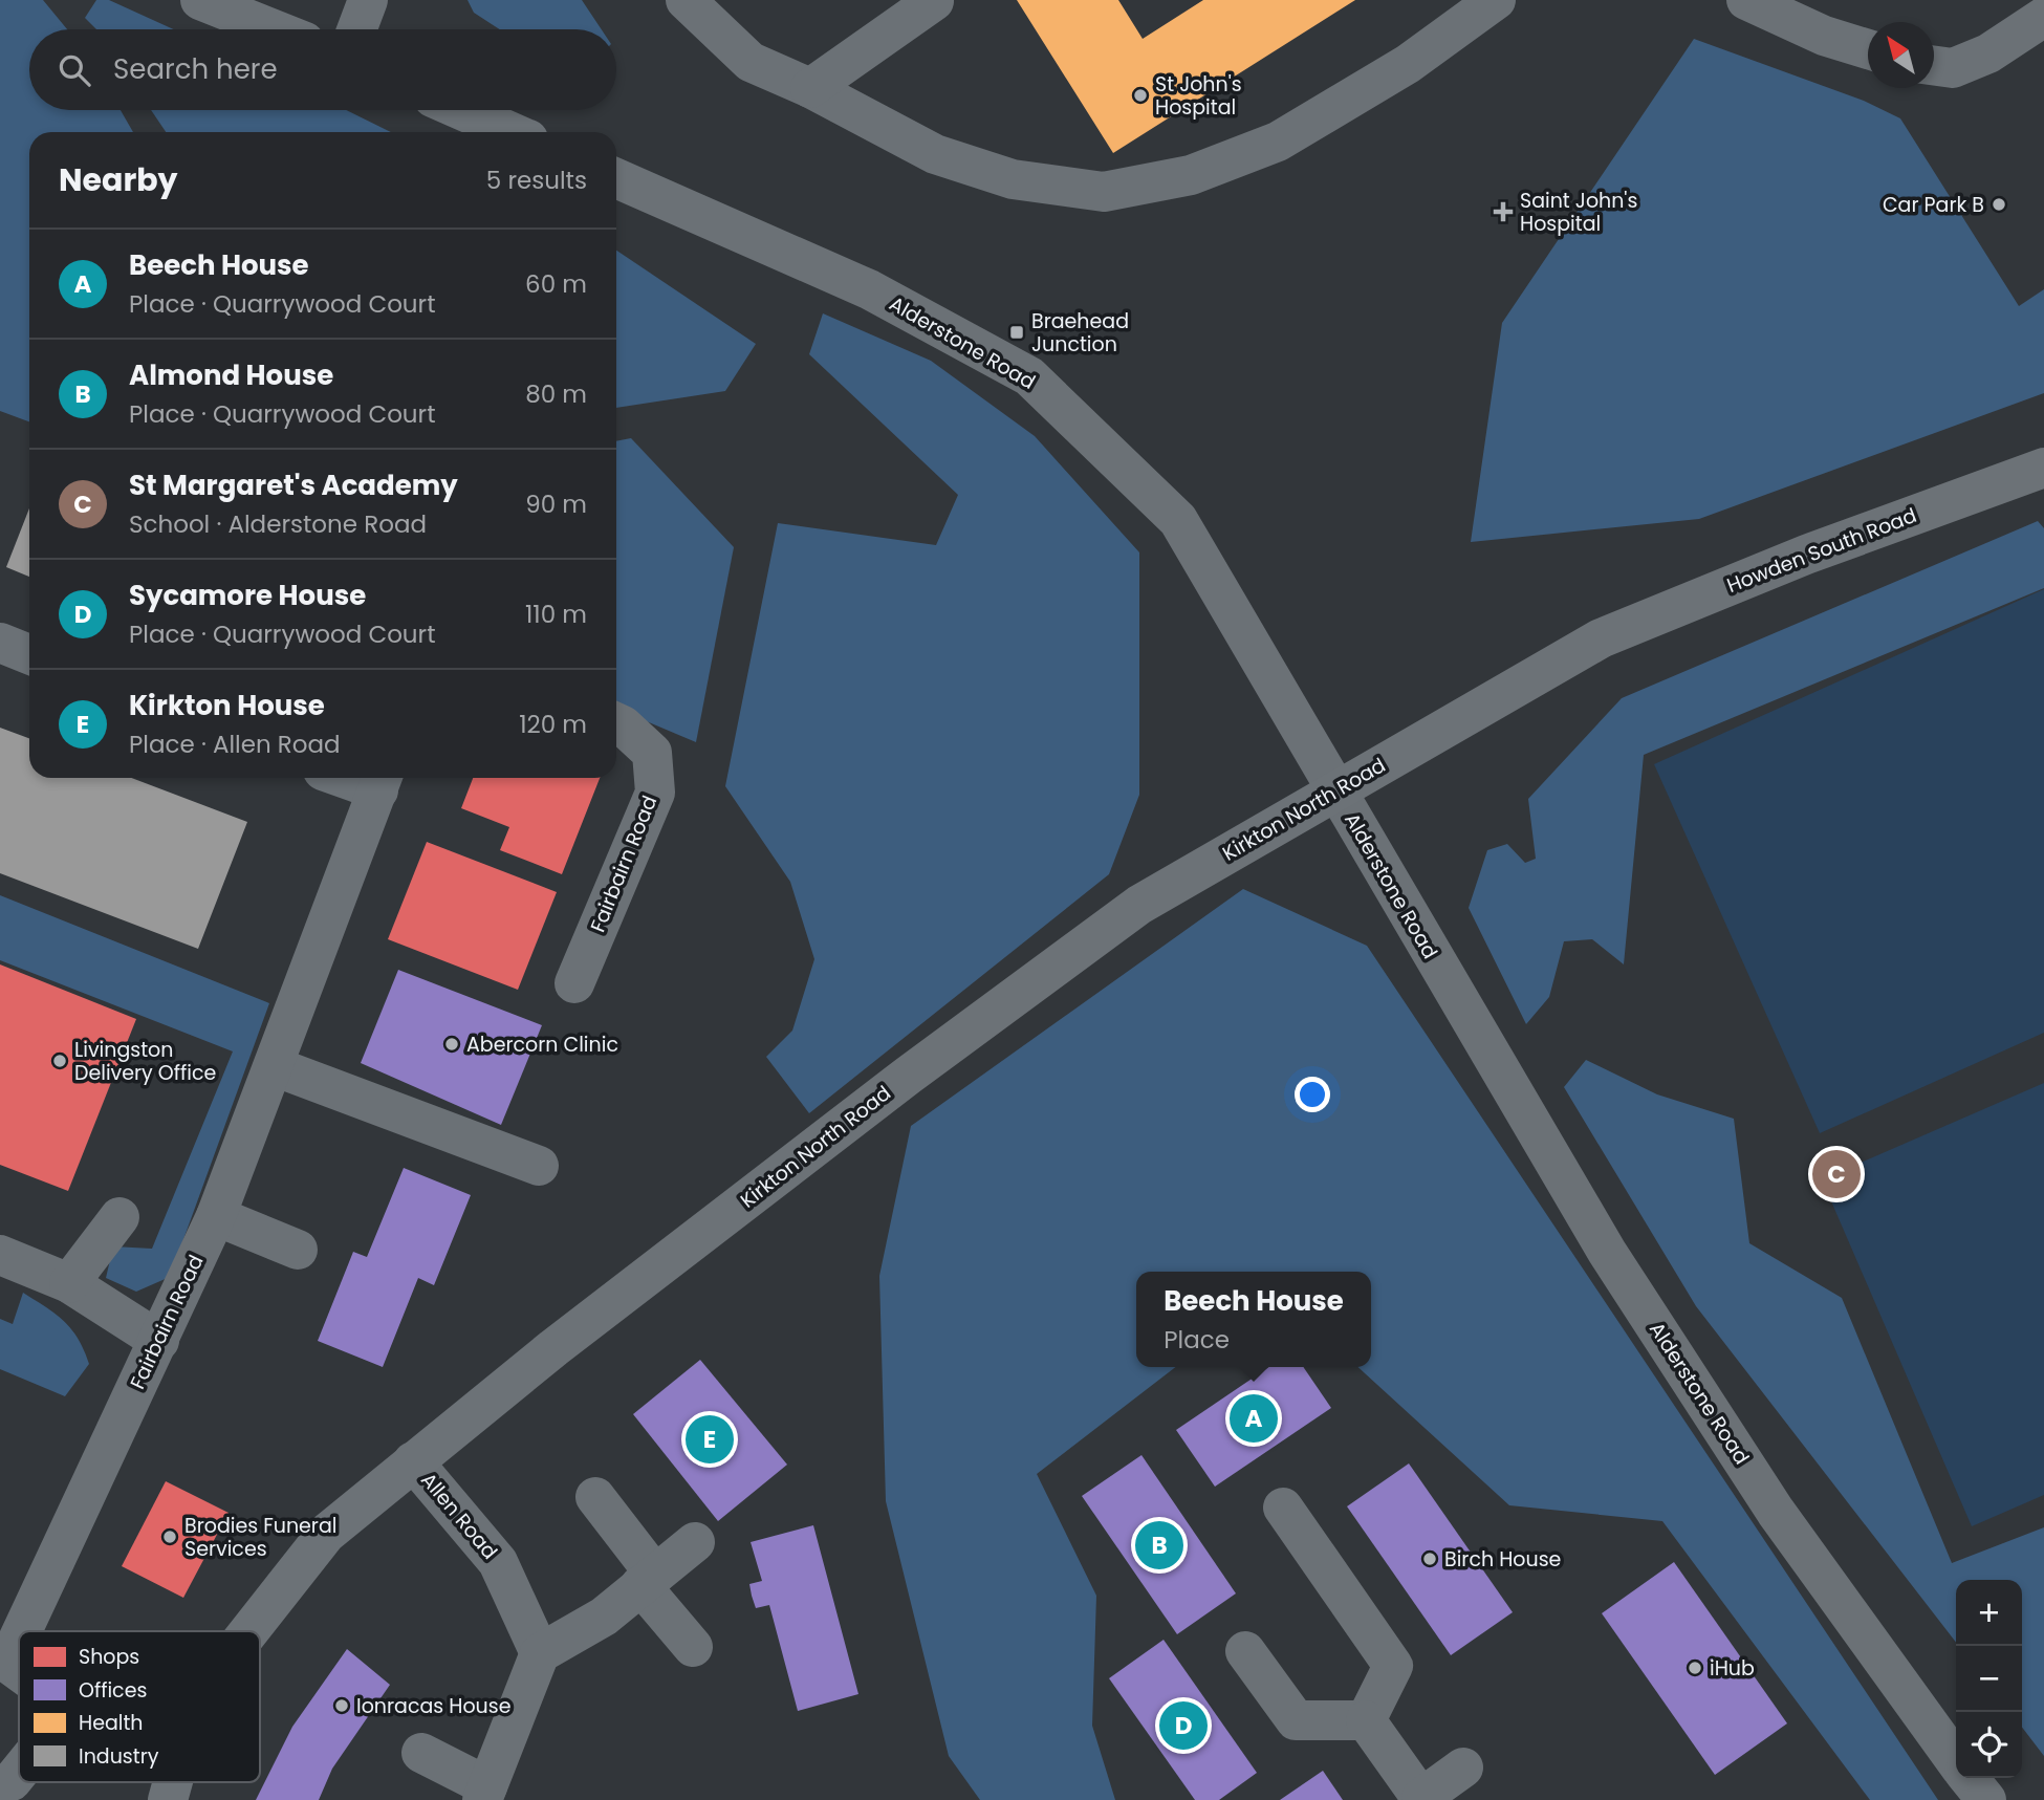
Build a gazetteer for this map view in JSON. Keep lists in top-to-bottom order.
{
  "streets": {
    "main road": ["Howden South Road", "Kirkton North Road"],
    "street": ["Alderstone Road", "Fairbairn Road", "Allen Road"]
  },
  "crossings": [
    ["Alderstone Road", "Kirkton North Road"],
    ["Howden South Road", "Kirkton North Road"],
    ["Kirkton North Road", "Allen Road"]
  ],
  "places": {
    "other": [
      "St John's Hospital",
      "Car Park B",
      "Abercorn Clinic",
      "Livingston Delivery Office",
      "Brodies Funeral Services",
      "Birch House",
      "iHub",
      "Ionracas House"
    ],
    "health": ["Saint John's Hospital"],
    "transit": ["Braehead Junction"]
  },
  "legend": [
    "Shops",
    "Offices",
    "Health",
    "Industry"
  ],
  "north": "top left",
  "page": {
    "search": "Search here",
    "heading": ["Nearby", "5 results"],
    "list": [
      {
        "mark": "A",
        "name": "Beech House",
        "note": "Place · Quarrywood Court",
        "value": "60 m"
      },
      {
        "mark": "B",
        "name": "Almond House",
        "note": "Place · Quarrywood Court",
        "value": "80 m"
      },
      {
        "mark": "C",
        "name": "St Margaret's Academy",
        "note": "School · Alderstone Road",
        "value": "90 m"
      },
      {
        "mark": "D",
        "name": "Sycamore House",
        "note": "Place · Quarrywood Court",
        "value": "110 m"
      },
      {
        "mark": "E",
        "name": "Kirkton House",
        "note": "Place · Allen Road",
        "value": "120 m"
      }
    ],
    "pins": [
      "C",
      "A",
      "E",
      "B",
      "D"
    ],
    "popup": ["Beech House", "Place"],
    "map_buttons": ["+", "−"]
  }
}
